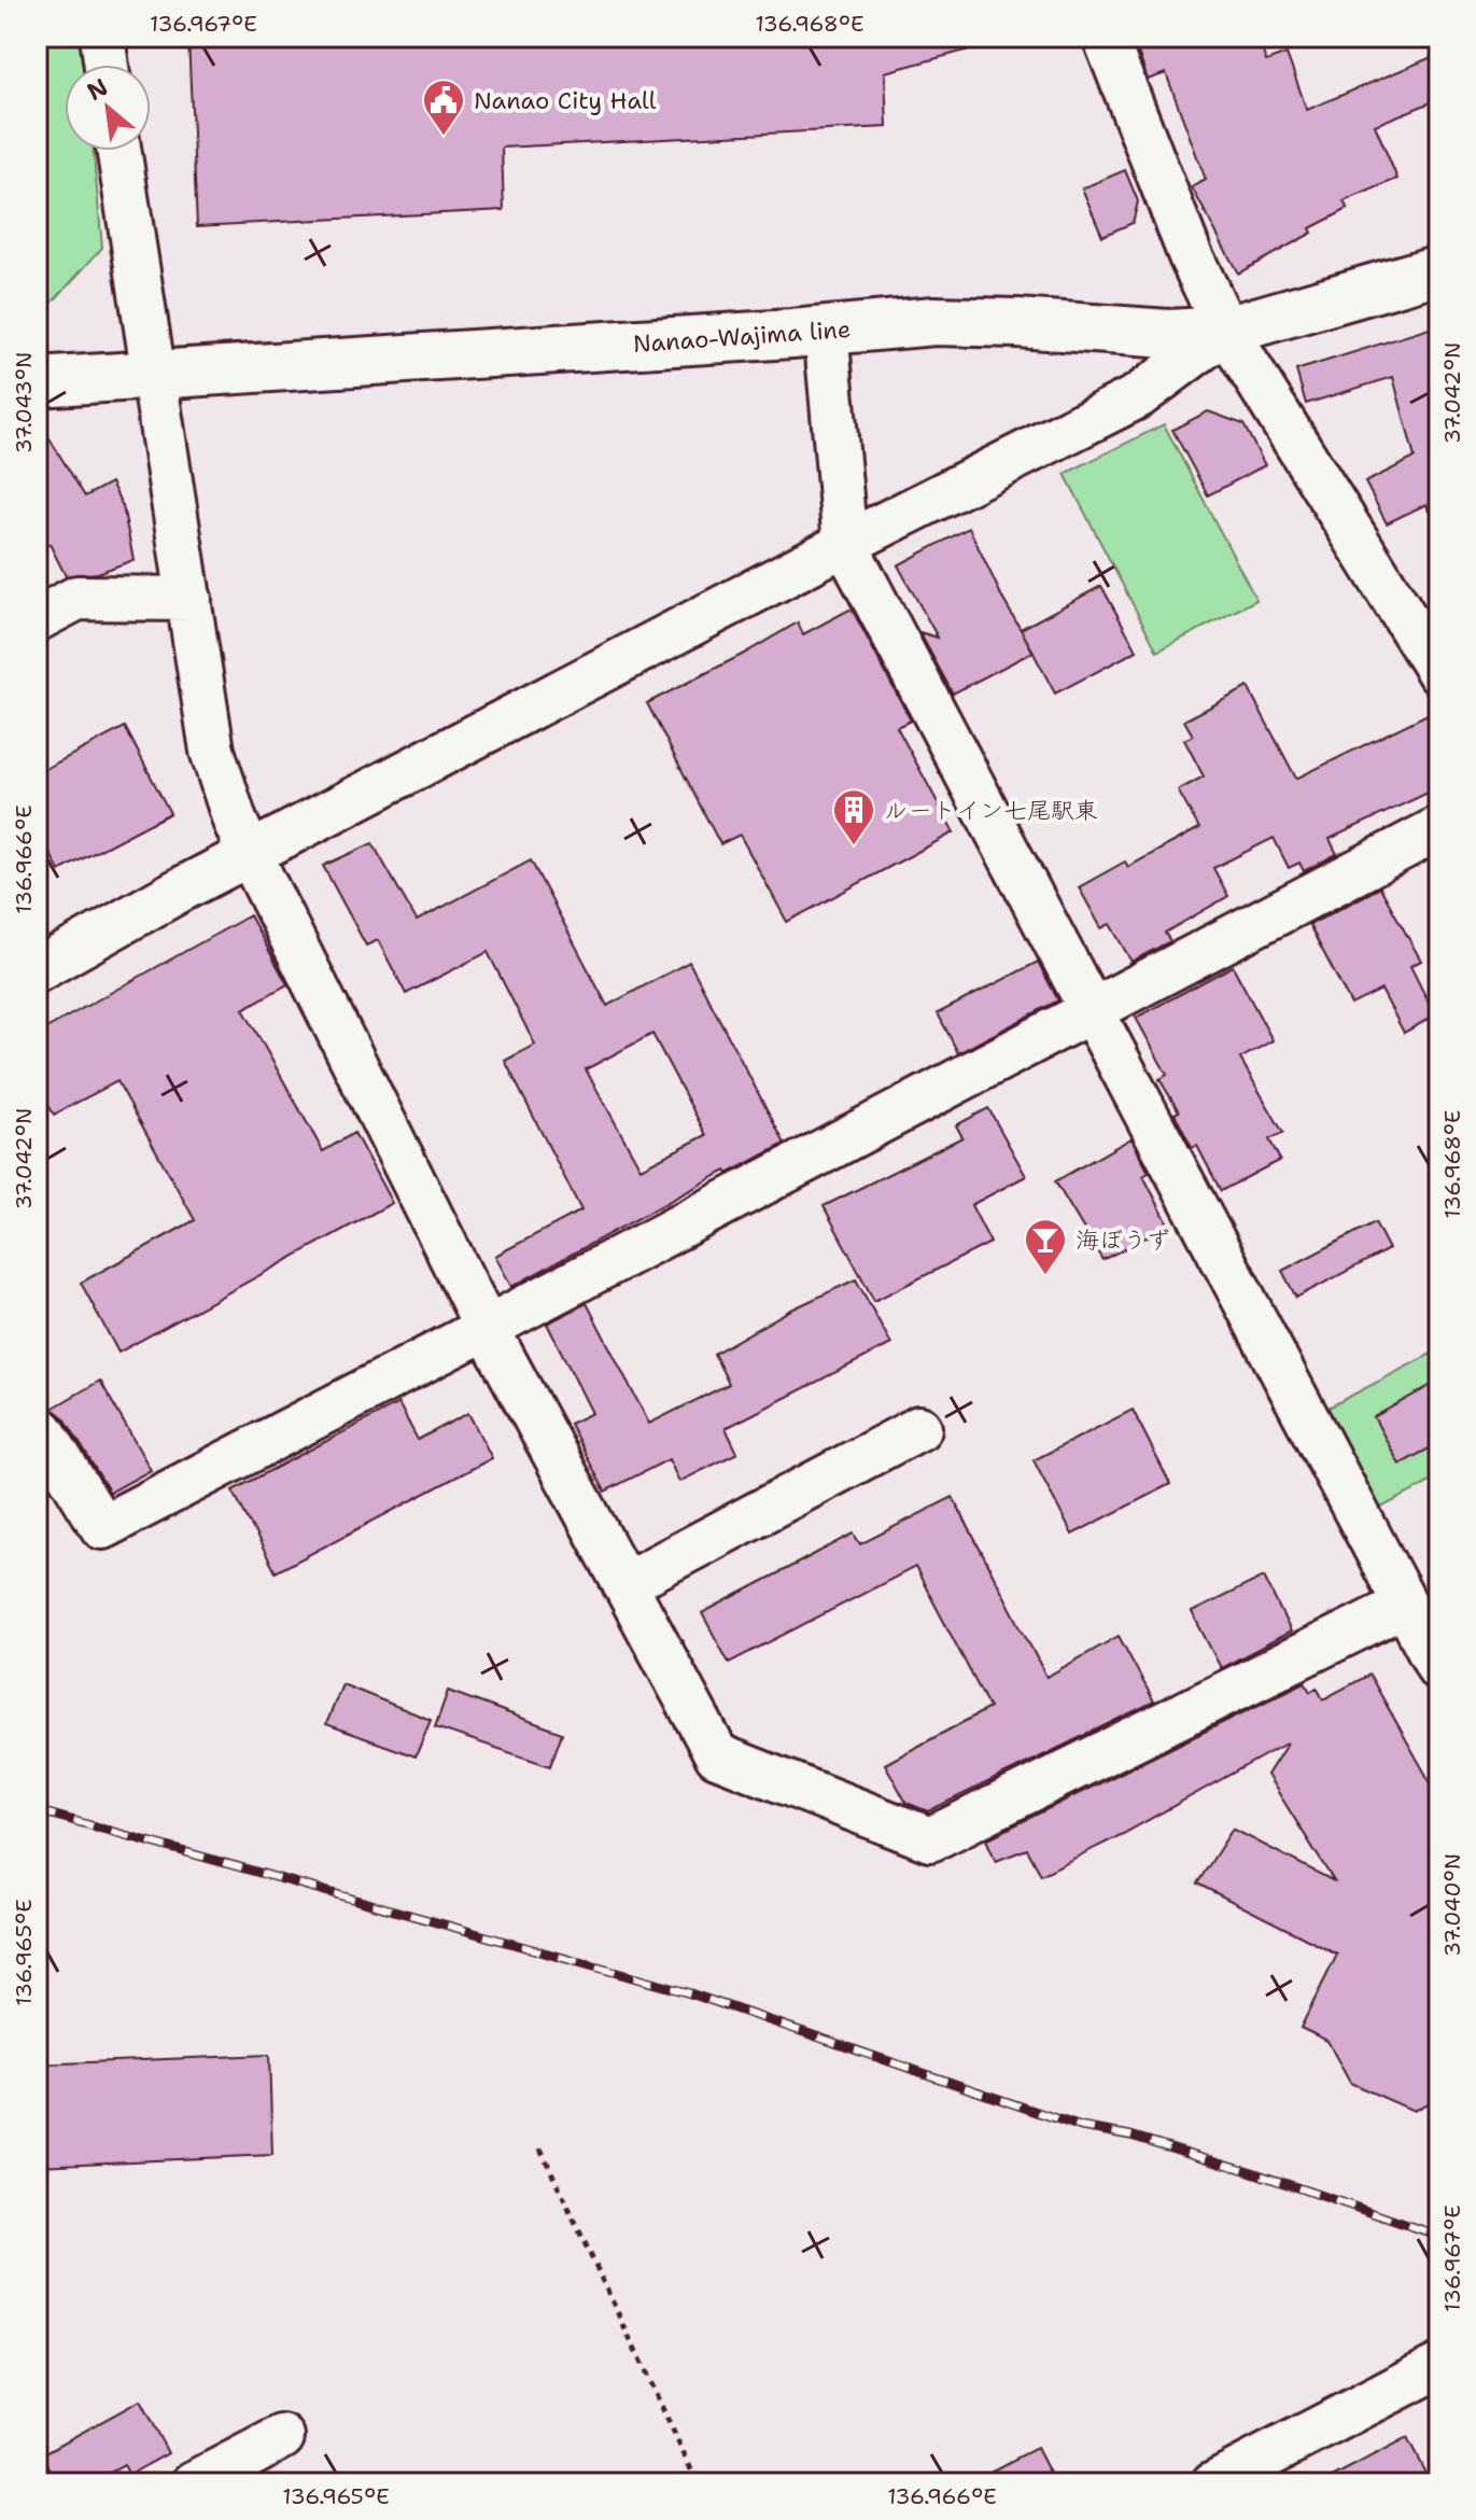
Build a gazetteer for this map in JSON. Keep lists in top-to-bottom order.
{
  "streets": {
    "main road": ["Nanao-Wajima line"]
  },
  "places": {
    "public building": ["Nanao City Hall"],
    "building": ["ルートイン七尾駅東"],
    "bar": ["海ぼうず"]
  },
  "north": "top left",
  "coordinates": [
    "136.967°E",
    "136.968°E",
    "37.042°N",
    "37.043°N",
    "136.966°E",
    "37.040°N",
    "136.965°E"
  ]
}
